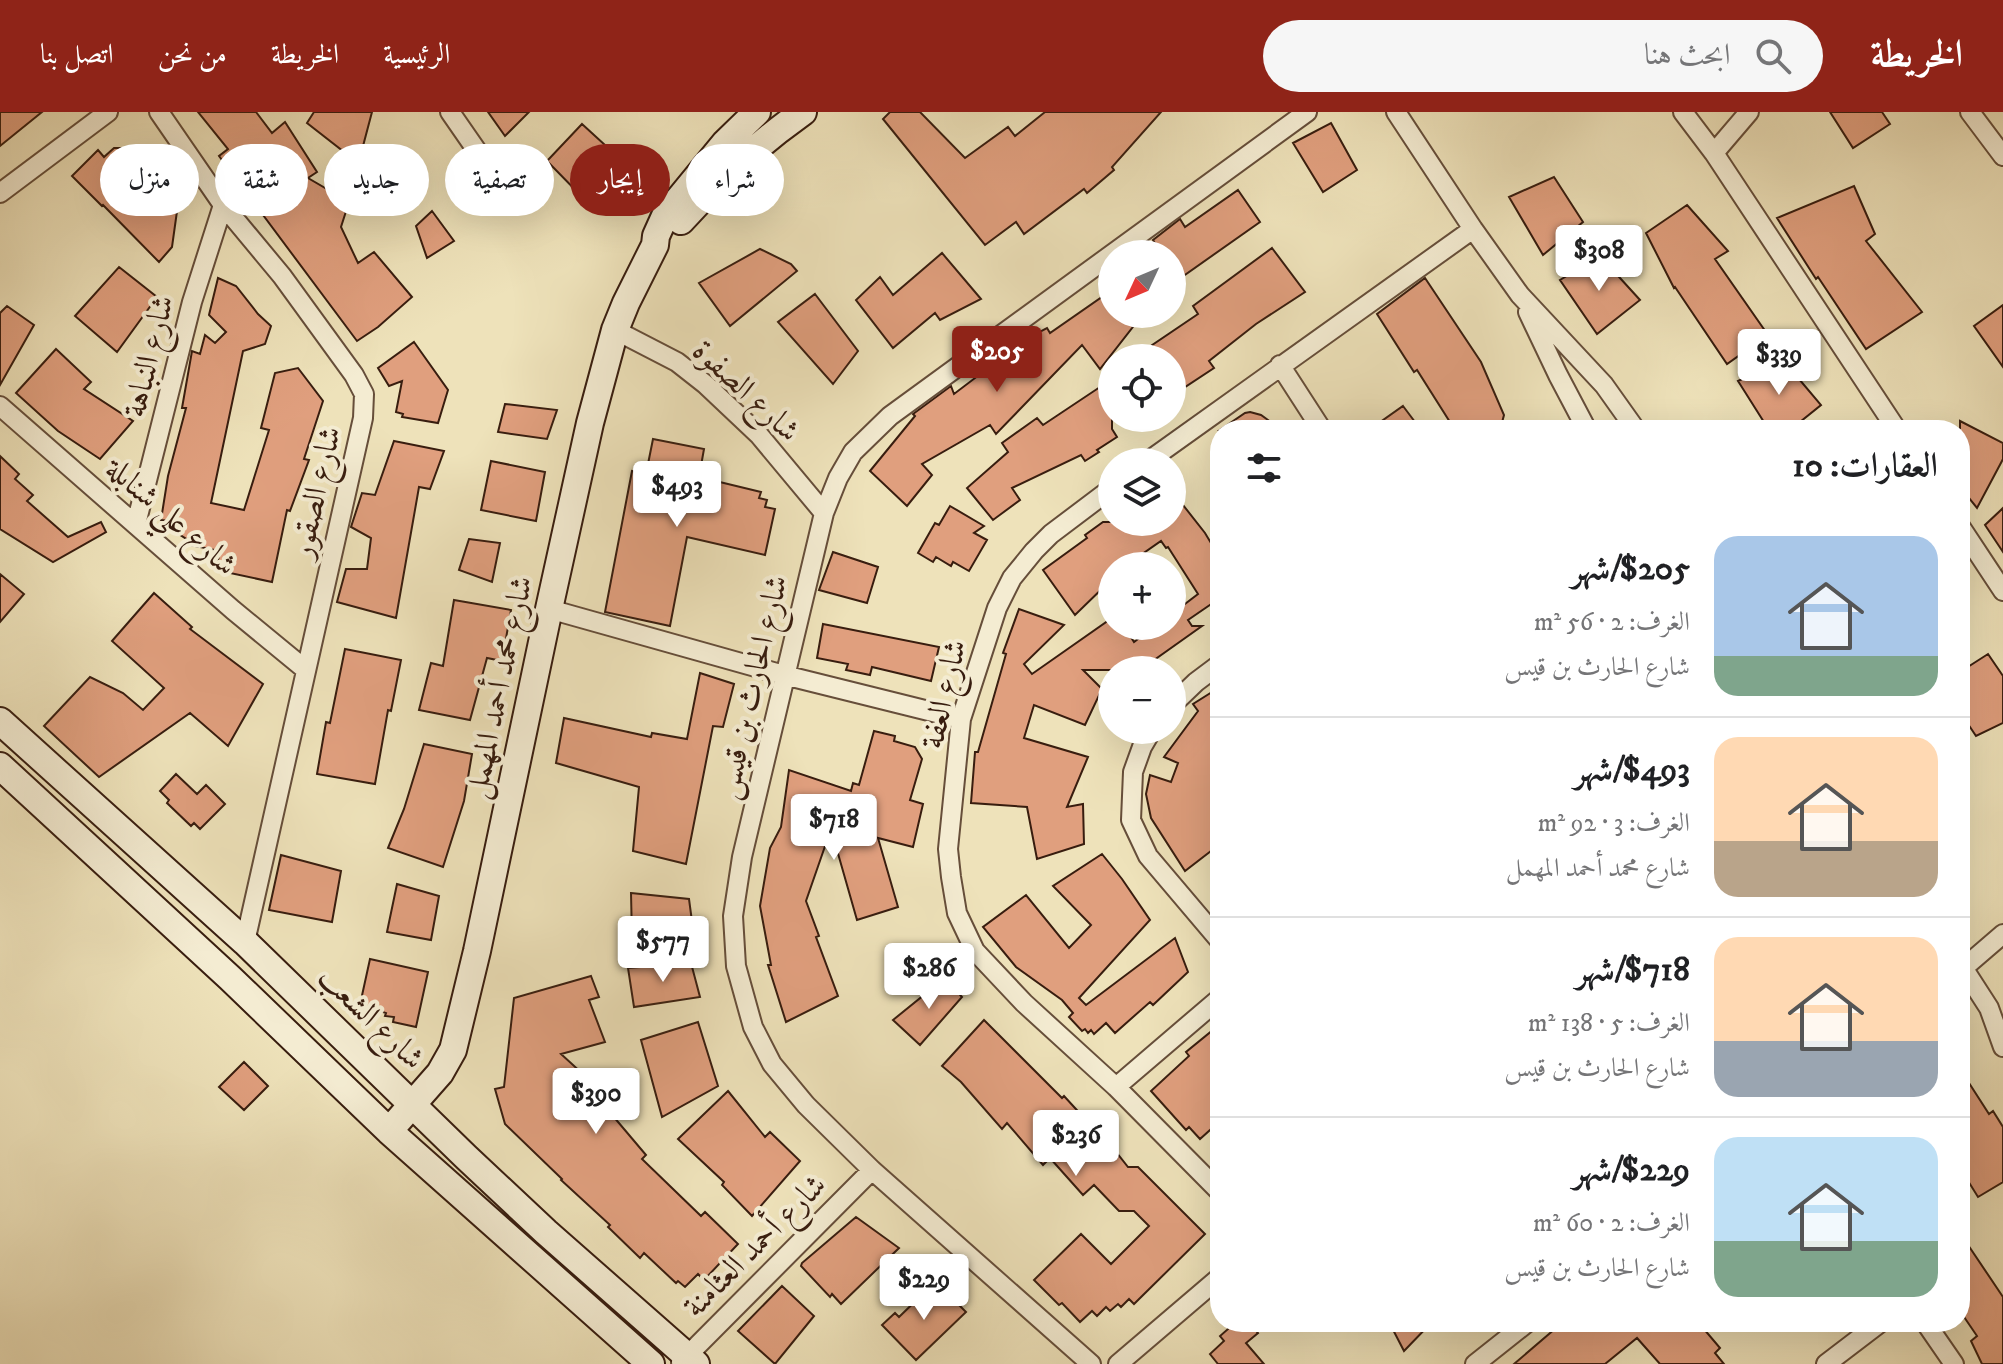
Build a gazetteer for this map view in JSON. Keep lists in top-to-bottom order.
{
  "streets": {
    "street": [
      "شارع النباهة",
      "شارع الصفوة",
      "شارع الصقور",
      "شارع علي شنابلة",
      "شارع محمد أحمد المهمل",
      "شارع الحارث بن قيس",
      "شارع العفة",
      "شارع الشعب",
      "شارع أحمد العثامنة"
    ]
  },
  "crossings": [
    ["شارع النباهة", "شارع علي شنابلة"],
    ["شارع الصفوة", "شارع محمد أحمد المهمل"],
    ["شارع الصفوة", "شارع الحارث بن قيس"],
    ["شارع الصقور", "شارع علي شنابلة"],
    ["شارع الصقور", "شارع الشعب"],
    ["شارع محمد أحمد المهمل", "شارع الشعب"],
    ["شارع الحارث بن قيس", "شارع أحمد العثامنة"],
    ["شارع الشعب", "شارع أحمد العثامنة"]
  ],
  "north": "bottom left",
  "page": {
    "header": "الخريطة",
    "search": "ابحث هنا",
    "nav": [
      "الرئيسية",
      "الخريطة",
      "من نحن",
      "اتصل بنا"
    ],
    "chip": [
      "شراء",
      "إيجار",
      "تصفية",
      "جديد",
      "شقة",
      "منزل"
    ],
    "price": [
      "$308",
      "$205",
      "$339",
      "$493",
      "$718",
      "$577",
      "$286",
      "$390",
      "$236",
      "$229"
    ],
    "map_buttons": ["+", "−"],
    "heading": "العقارات: 10",
    "list": [
      {
        "name": "$205/شهر",
        "note": "الغرف: 2 · 56 m² · شارع الحارث بن قيس"
      },
      {
        "name": "$493/شهر",
        "note": "الغرف: 3 · 92 m² · شارع محمد أحمد المهمل"
      },
      {
        "name": "$718/شهر",
        "note": "الغرف: 5 · 138 m² · شارع الحارث بن قيس"
      },
      {
        "name": "$229/شهر",
        "note": "الغرف: 2 · 60 m² · شارع الحارث بن قيس"
      }
    ]
  }
}
